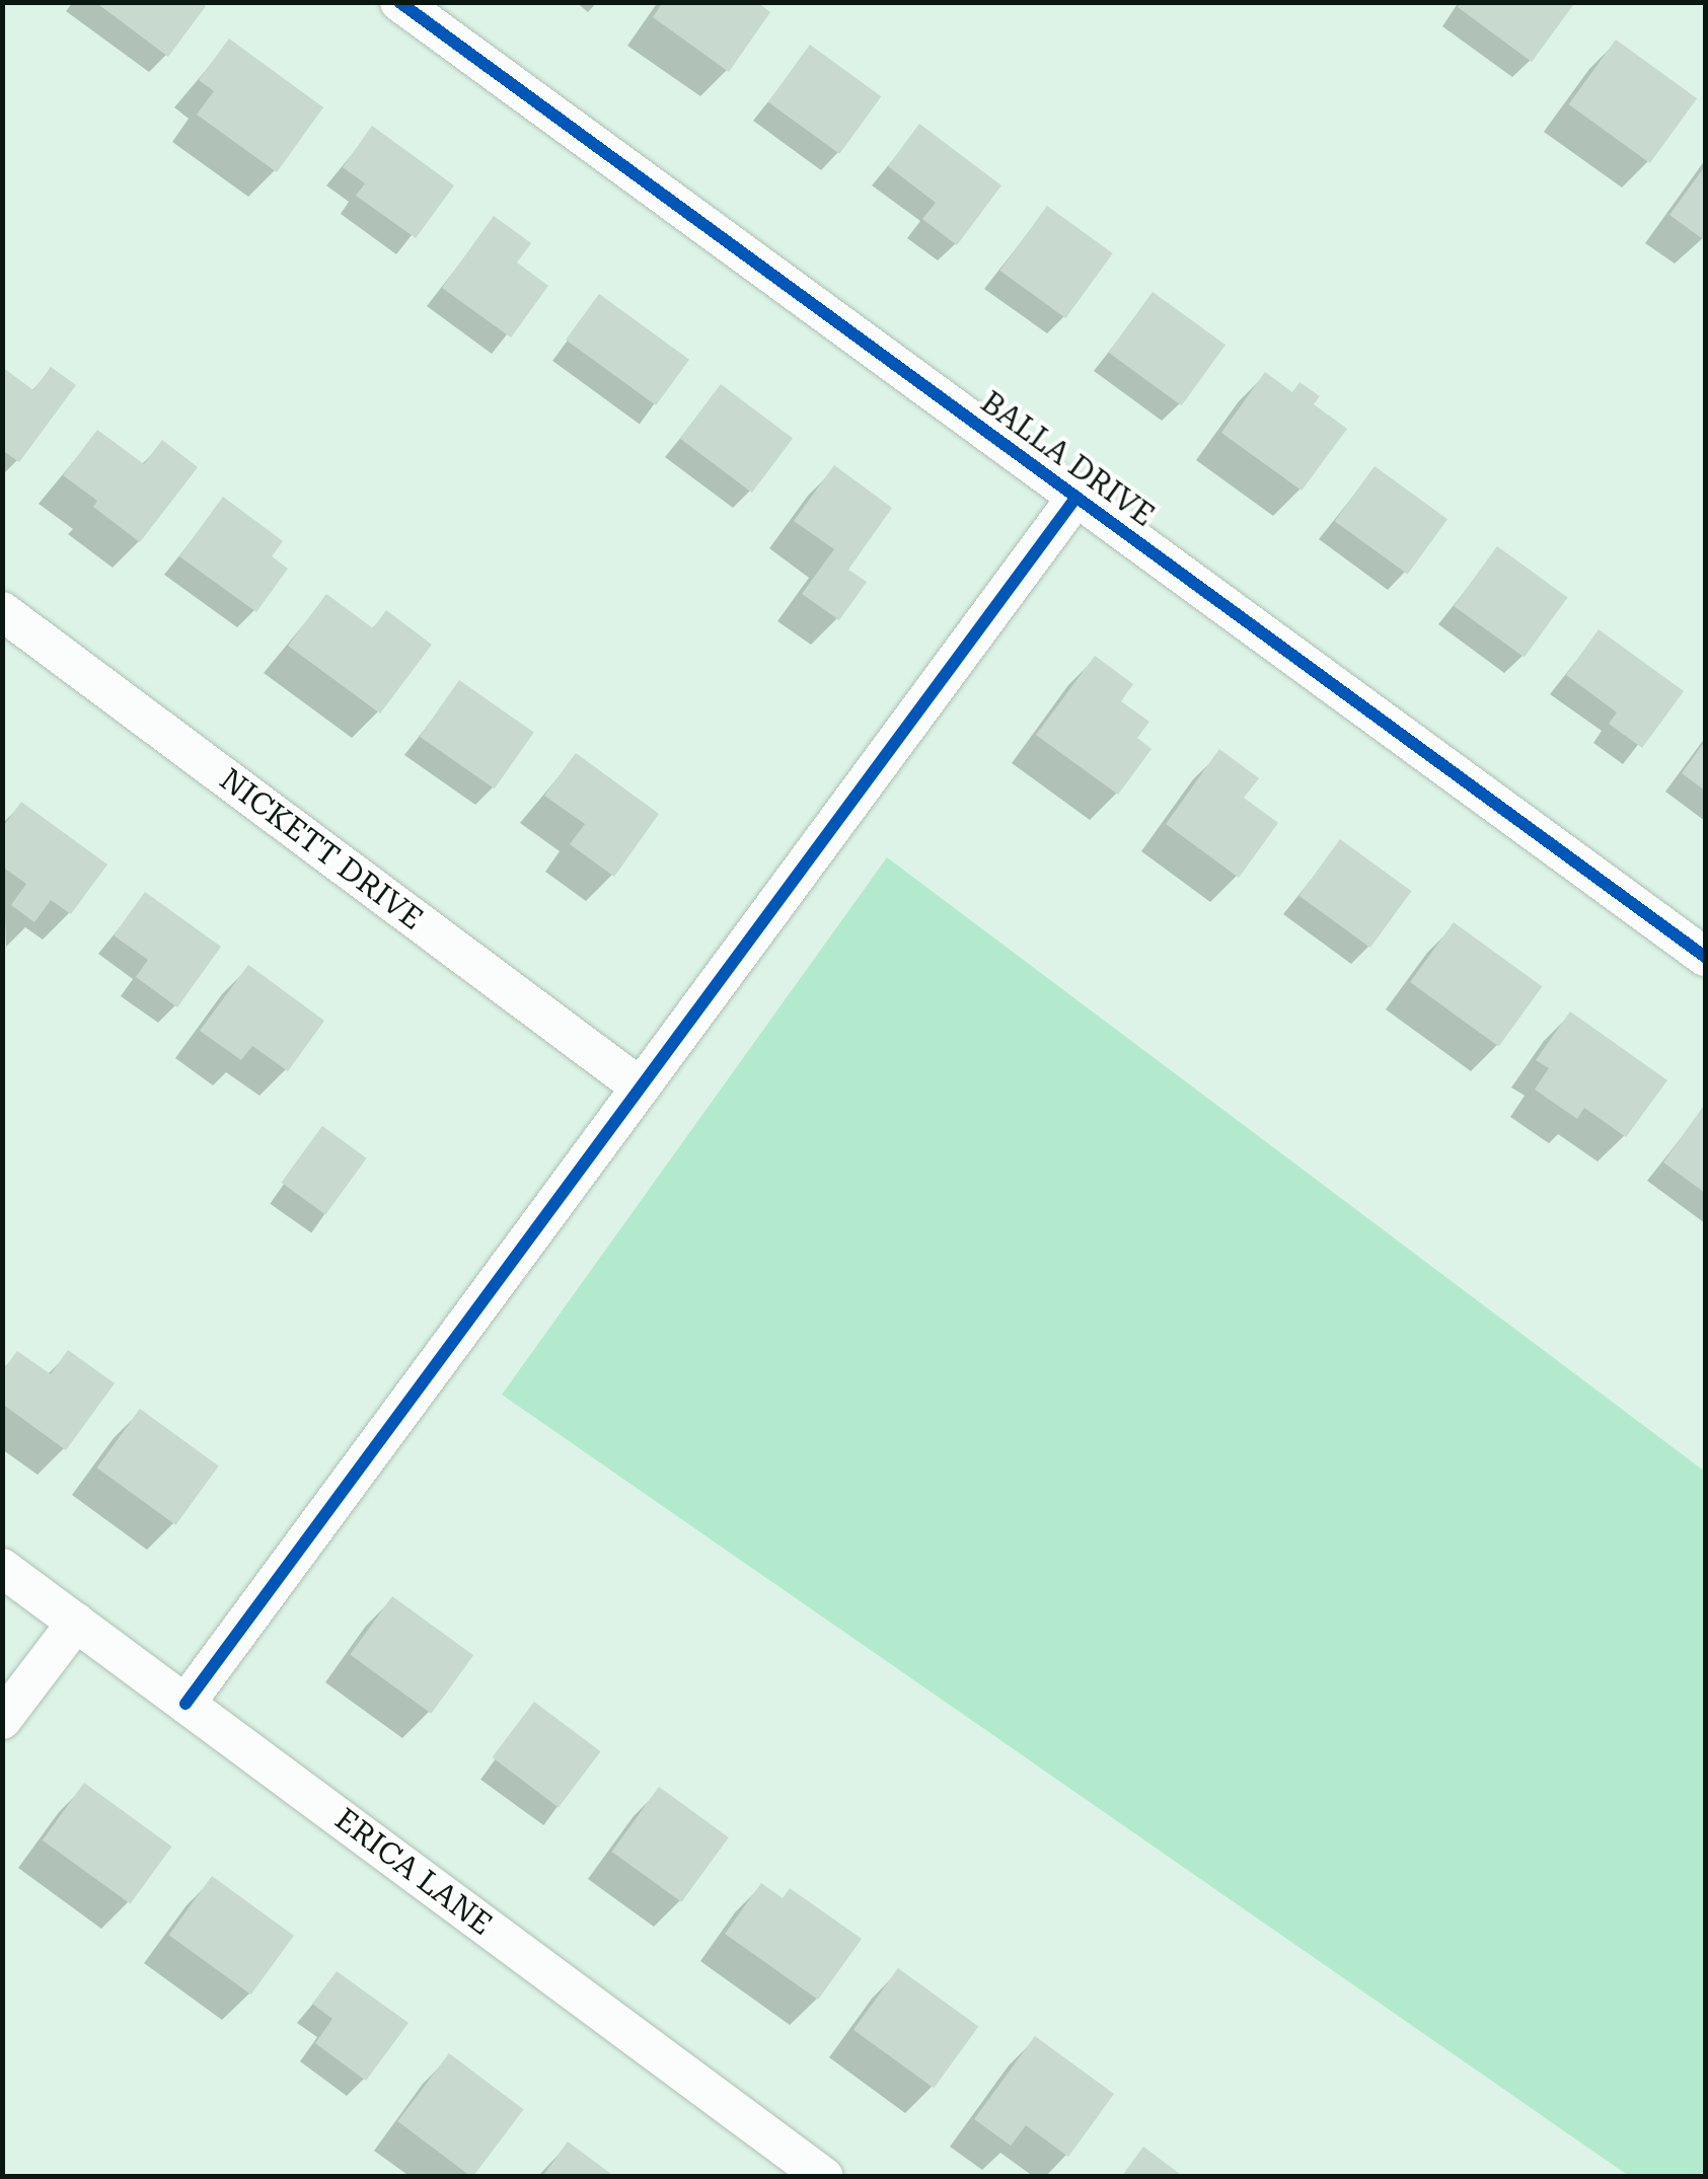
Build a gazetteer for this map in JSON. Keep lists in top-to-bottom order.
{
  "streets": {
    "street": ["BALLA DRIVE", "NICKETT DRIVE", "ERICA LANE"]
  }
}
